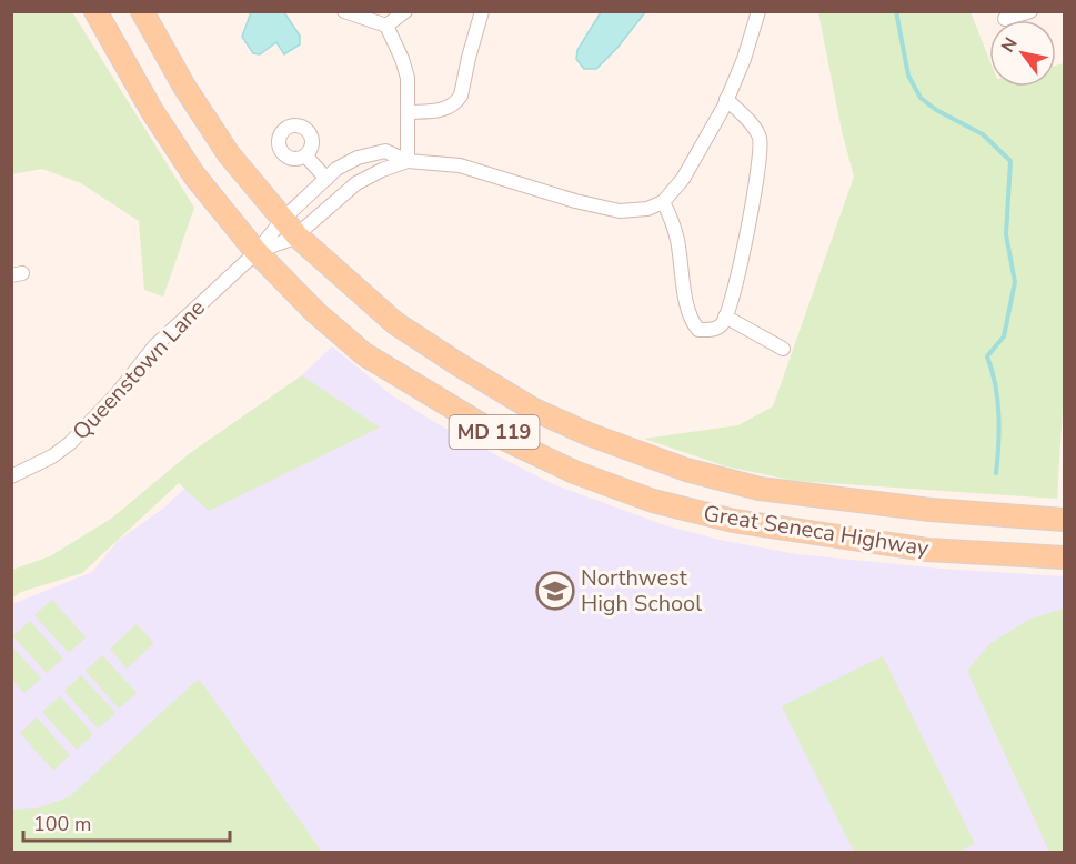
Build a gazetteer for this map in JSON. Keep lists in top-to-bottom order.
{
  "streets": {
    "main road": ["MD 119", "Great Seneca Highway"],
    "street": ["Queenstown Lane"]
  },
  "crossings": [
    ["Queenstown Lane", "Great Seneca Highway"]
  ],
  "places": {
    "school or university": ["Northwest High School"]
  },
  "scale_bar": "100 m",
  "north": "top left"
}
